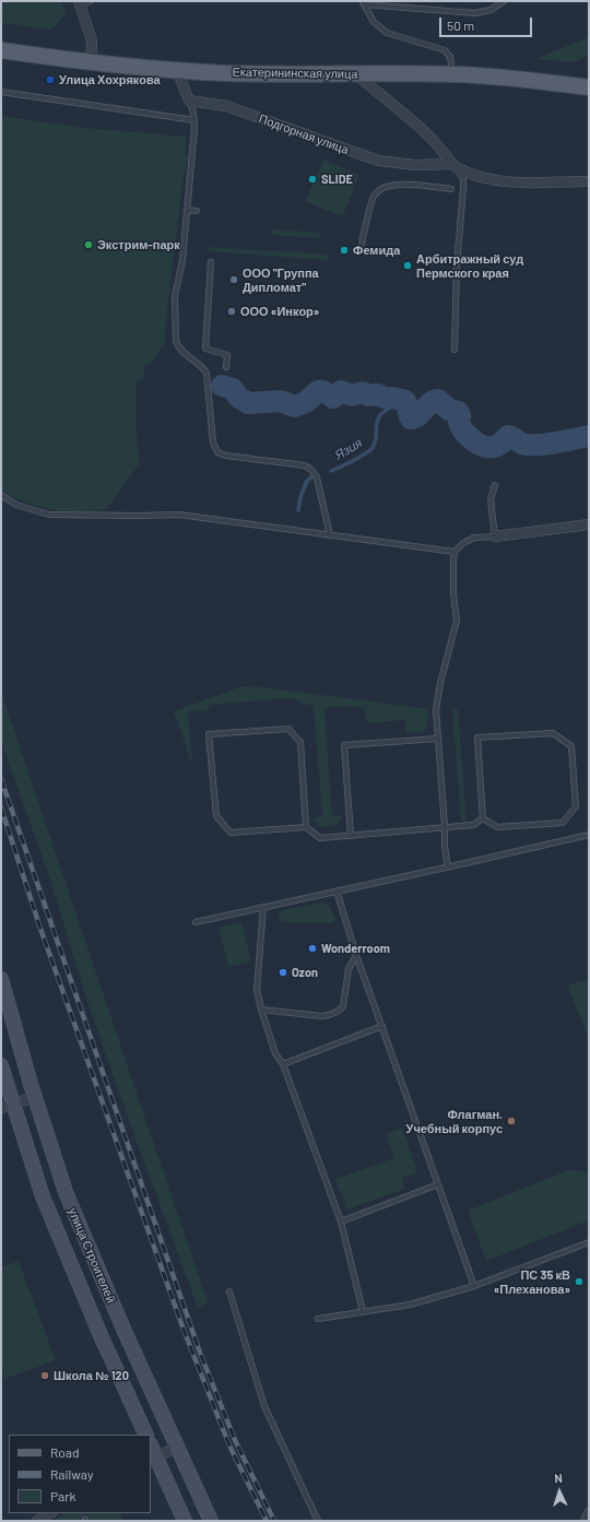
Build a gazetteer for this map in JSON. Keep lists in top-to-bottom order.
{
  "streets": {
    "main road": ["Екатерининская улица", "улица Строителей"],
    "street": ["Подгорная улица"]
  },
  "crossings": [
    ["Екатерининская улица", "Подгорная улица"]
  ],
  "water": ["Язия"],
  "places": [
    "Улица Хохрякова",
    "SLIDE",
    "Экстрим-парк",
    "Фемида",
    "Арбитражный суд Пермского края",
    "ООО \"Группа Дипломат\"",
    "ООО «Инкор»",
    "Wonderroom",
    "Ozon",
    "Флагман. Учебный корпус",
    "ПС 35 кВ «Плеханова»",
    "Школа № 120"
  ],
  "legend": ["Road", "Railway", "Park"],
  "scale_bar": "50 m",
  "north": "top"
}
